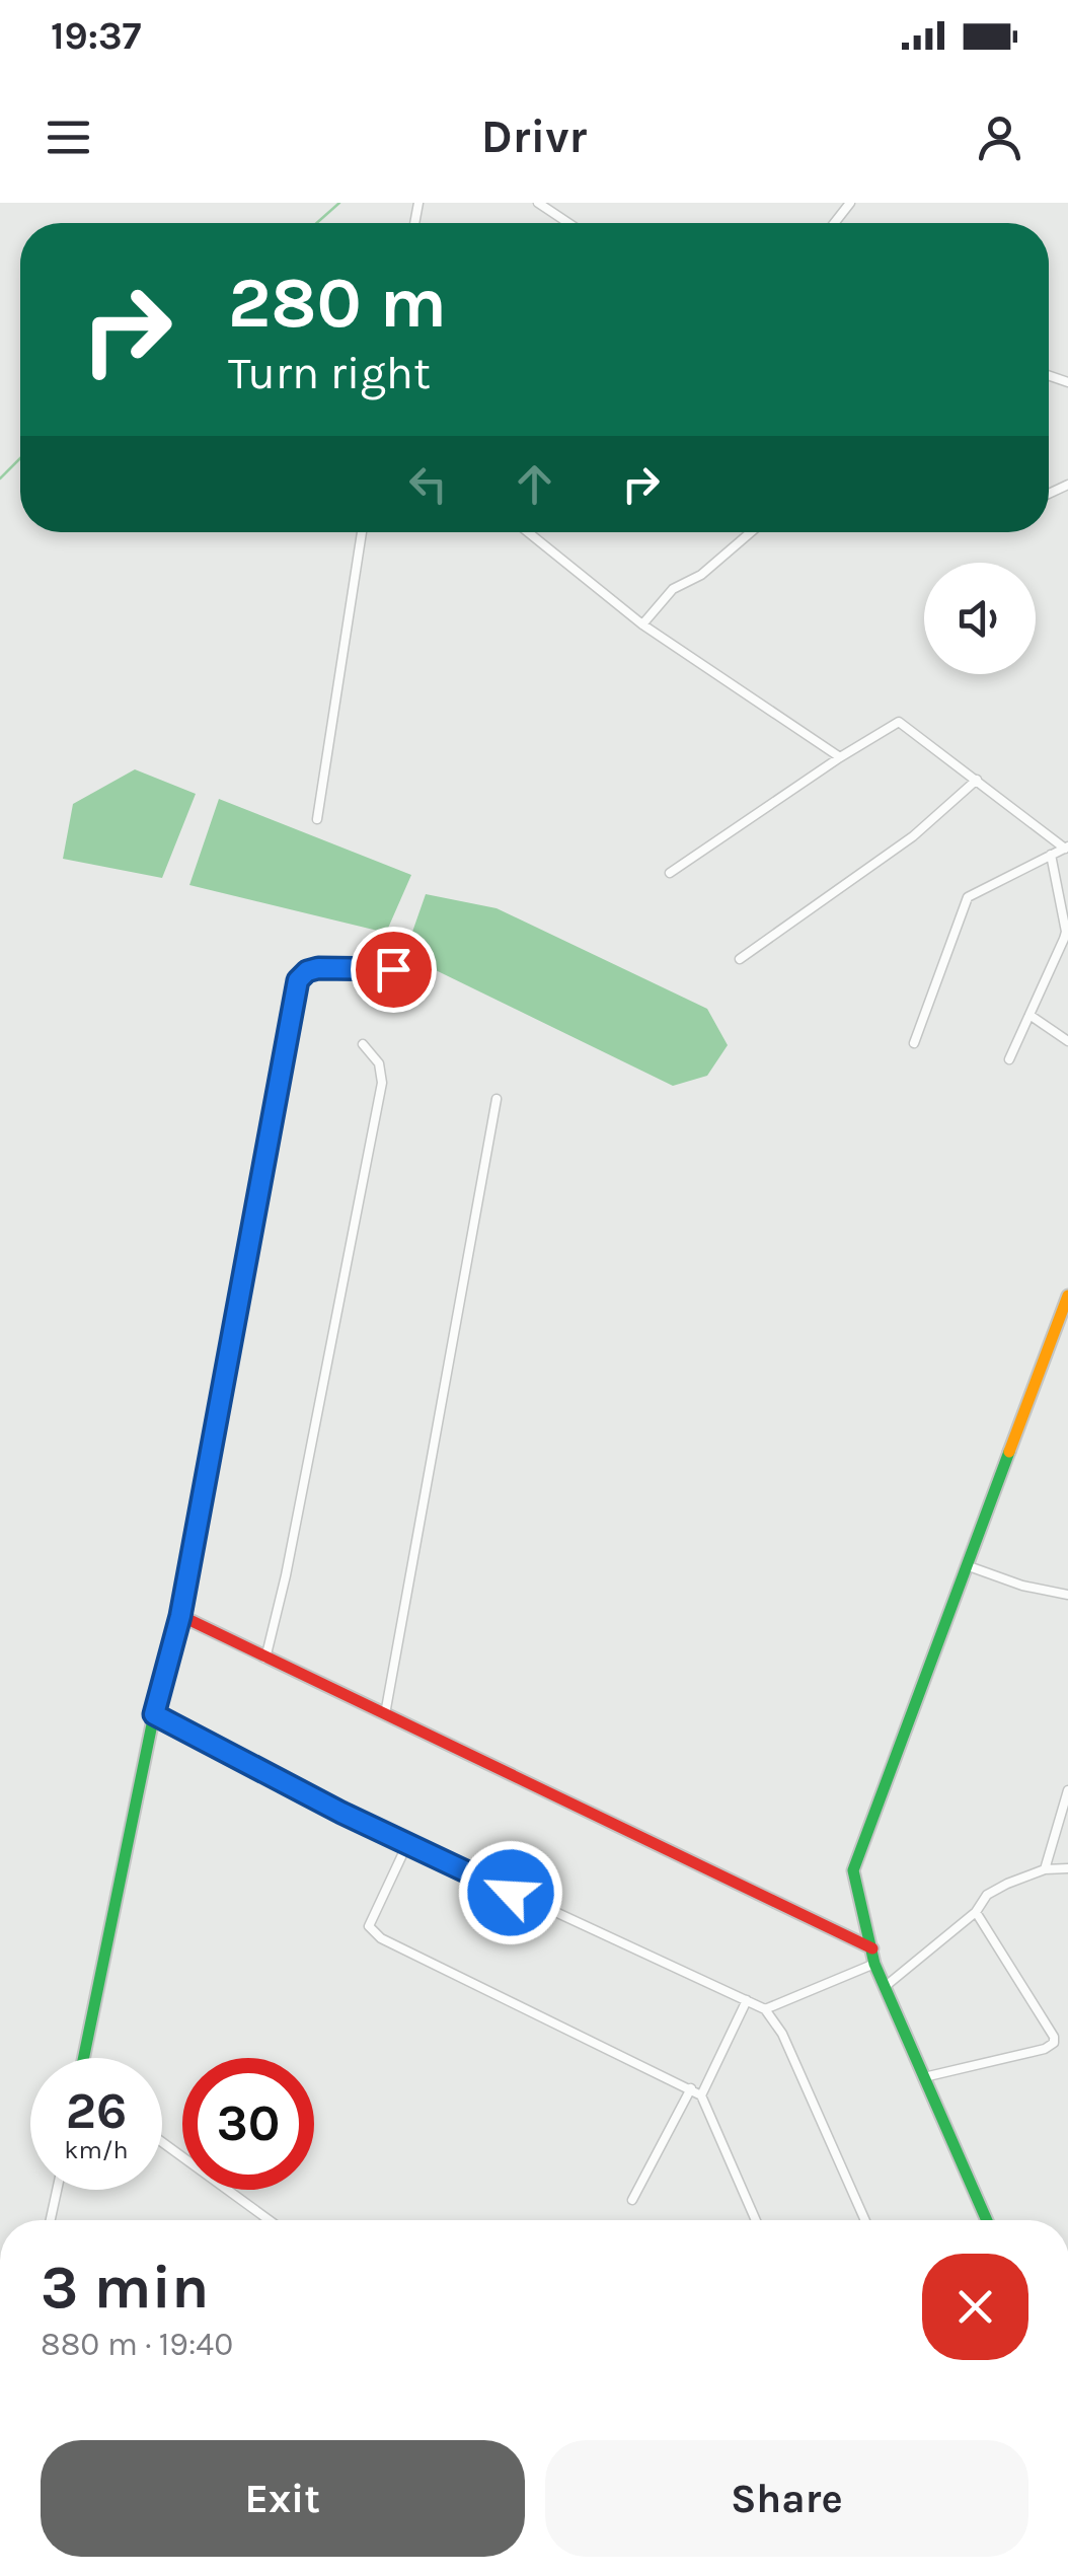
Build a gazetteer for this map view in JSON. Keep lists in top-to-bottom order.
{
  "page": {
    "status": "19:37",
    "header": "Drivr",
    "turn": ["280 m", "Turn right"],
    "speed": "26 km/h",
    "limit": "30",
    "heading": ["3 min", "880 m · 19:40"],
    "buttons": ["Exit", "Share"]
  }
}
